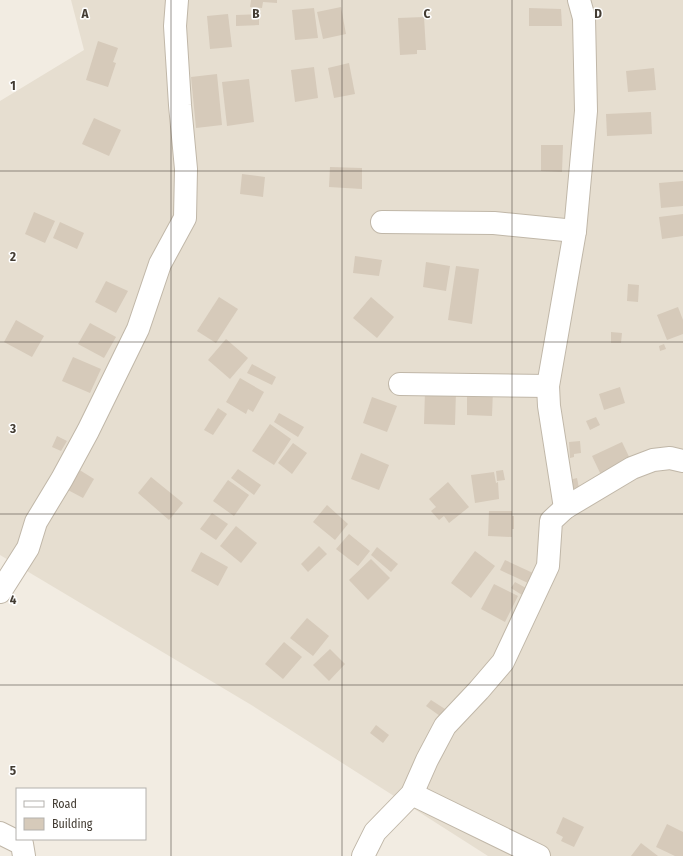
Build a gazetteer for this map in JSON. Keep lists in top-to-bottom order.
{
  "legend": ["Road", "Building"],
  "grid": {
    "columns": [
      "A",
      "B",
      "C",
      "D"
    ],
    "rows": [
      "1",
      "2",
      "3",
      "4",
      "5"
    ]
  }
}
